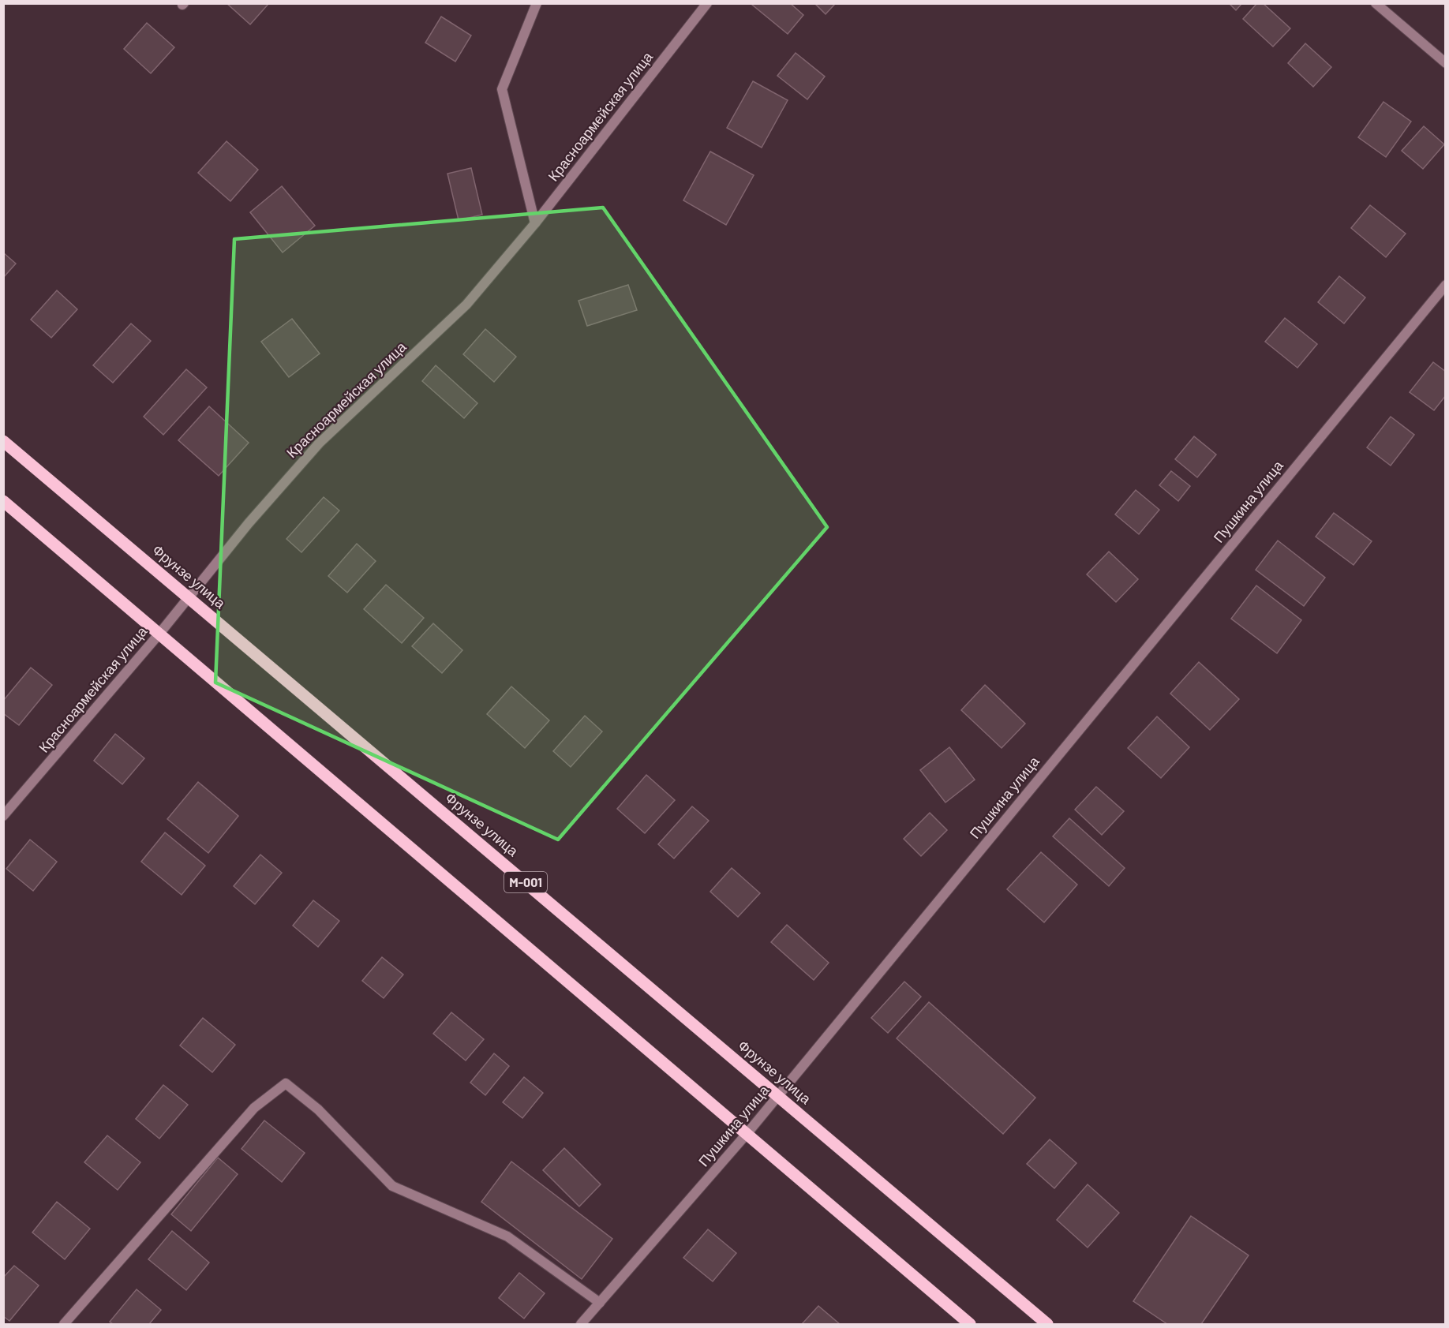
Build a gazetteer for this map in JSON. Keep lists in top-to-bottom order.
{
  "streets": {
    "main road": ["Фрунзе улица", "M-001"],
    "street": ["Красноармейская улица", "Пушкина улица"]
  },
  "crossings": [
    ["Красноармейская улица", "Фрунзе улица"],
    ["Пушкина улица", "Фрунзе улица"]
  ]
}
